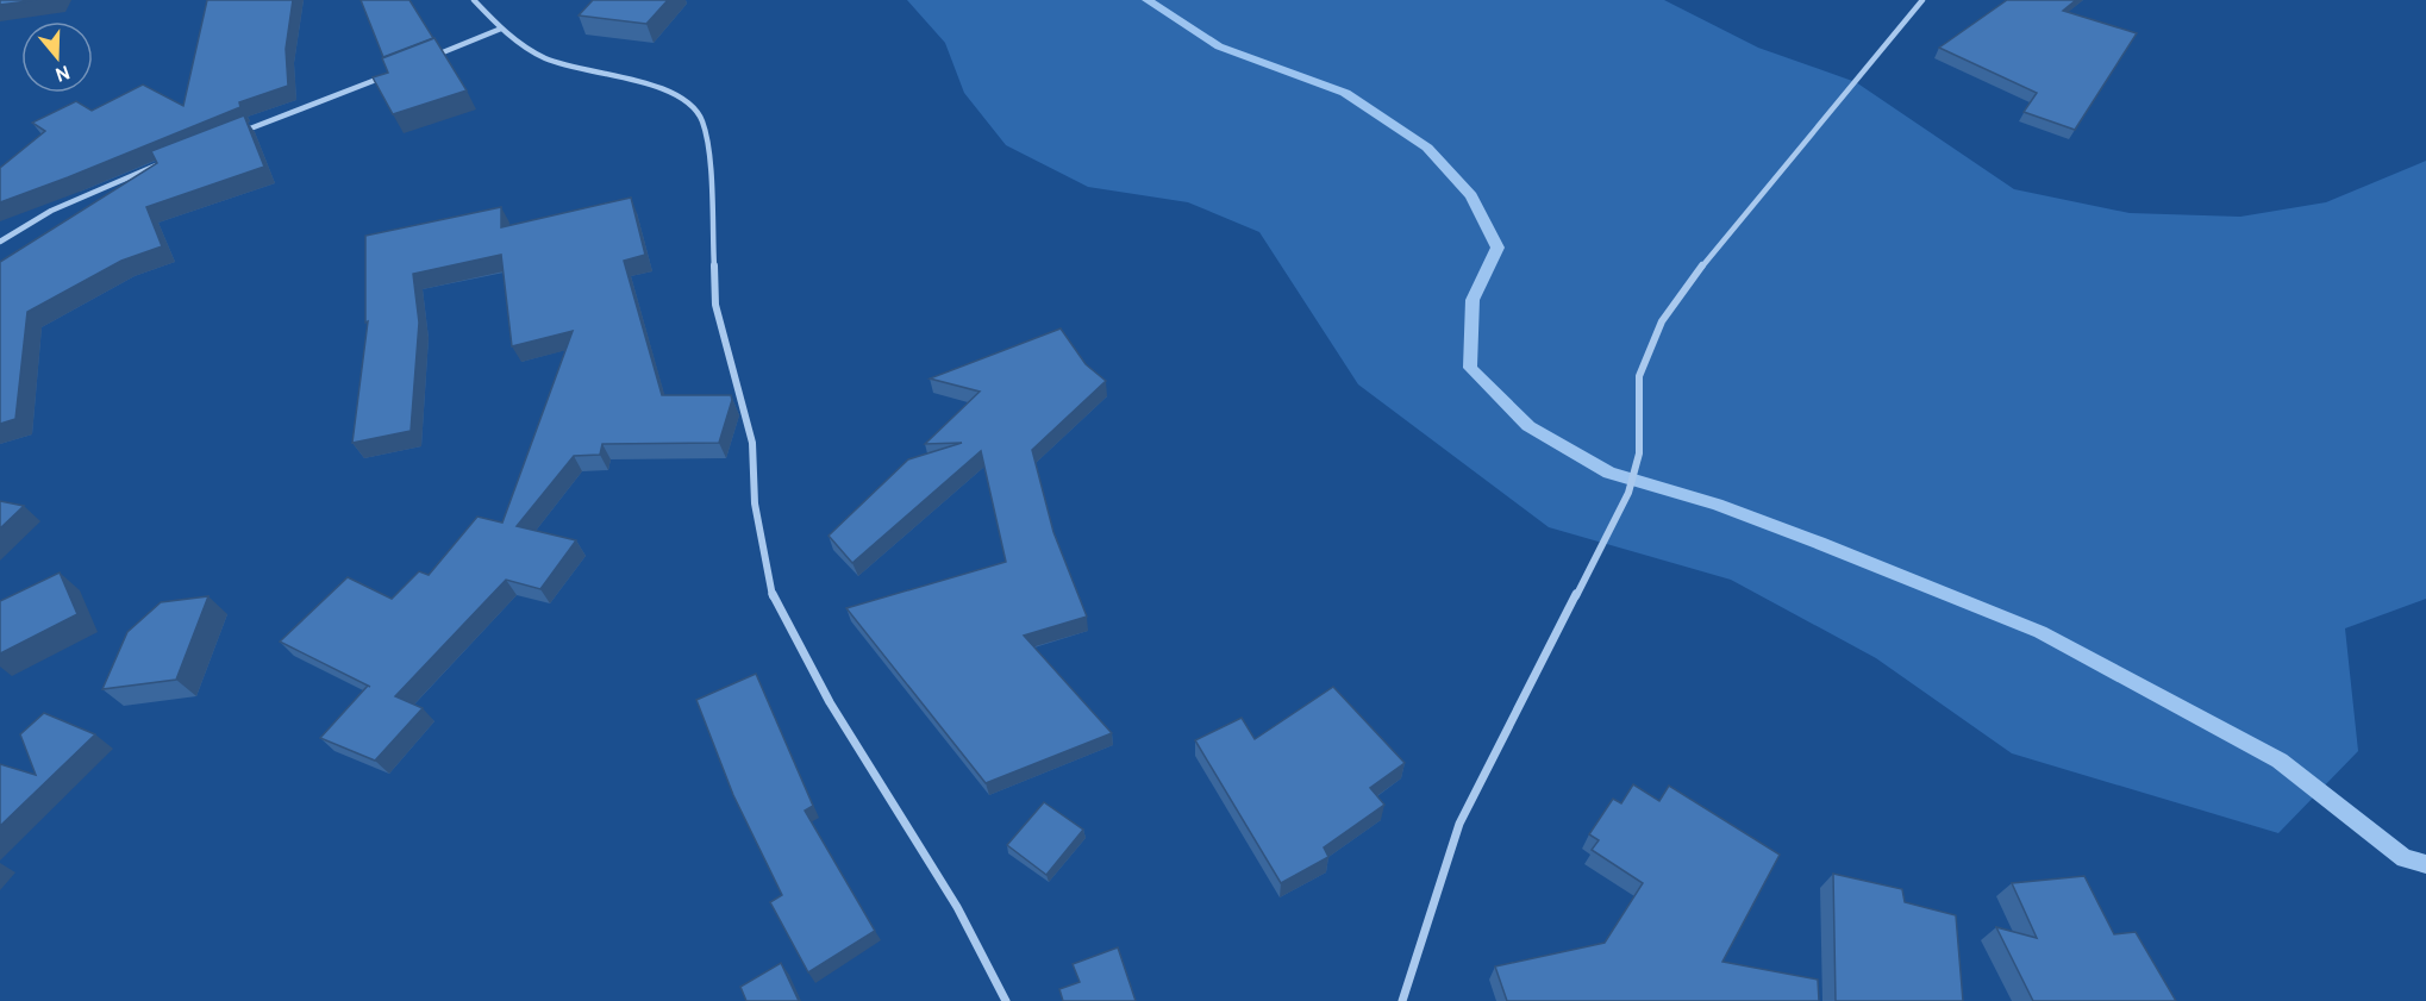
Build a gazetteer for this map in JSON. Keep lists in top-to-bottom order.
{
  "north": "bottom"
}
